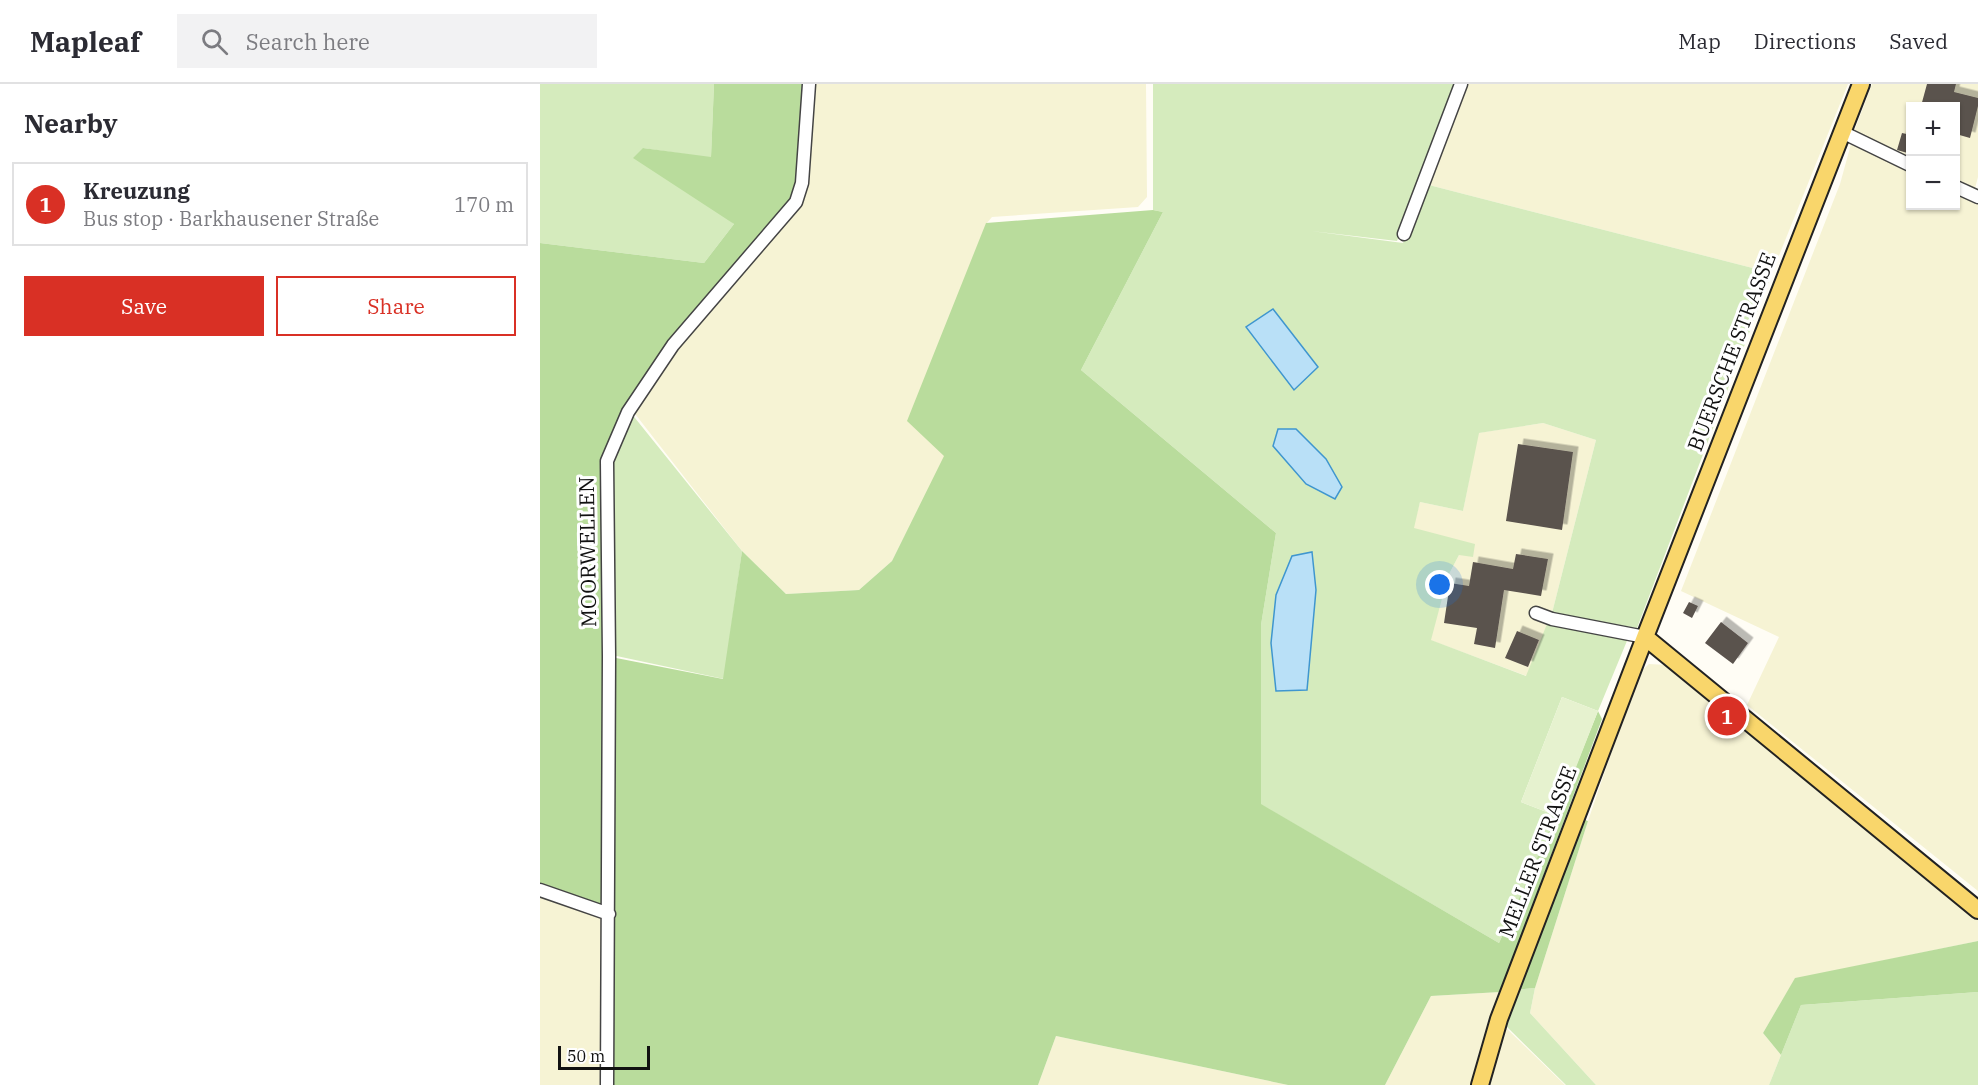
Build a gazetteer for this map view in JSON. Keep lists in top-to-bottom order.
{
  "streets": {
    "main road": ["BUERSCHE STRASSE", "MELLER STRASSE"],
    "street": ["MOORWELLEN"]
  },
  "crossings": [
    ["BUERSCHE STRASSE", "MELLER STRASSE"]
  ],
  "scale_bar": "50 m",
  "page": {
    "header": "Mapleaf",
    "search": "Search here",
    "nav": ["Map", "Directions", "Saved"],
    "heading": "Nearby",
    "map_buttons": ["+", "−"],
    "list": [
      {
        "mark": "1",
        "name": "Kreuzung",
        "note": "Bus stop · Barkhausener Straße",
        "value": "170 m"
      }
    ],
    "buttons": ["Save", "Share"],
    "pins": "1",
    "scale": "50 m"
  }
}
